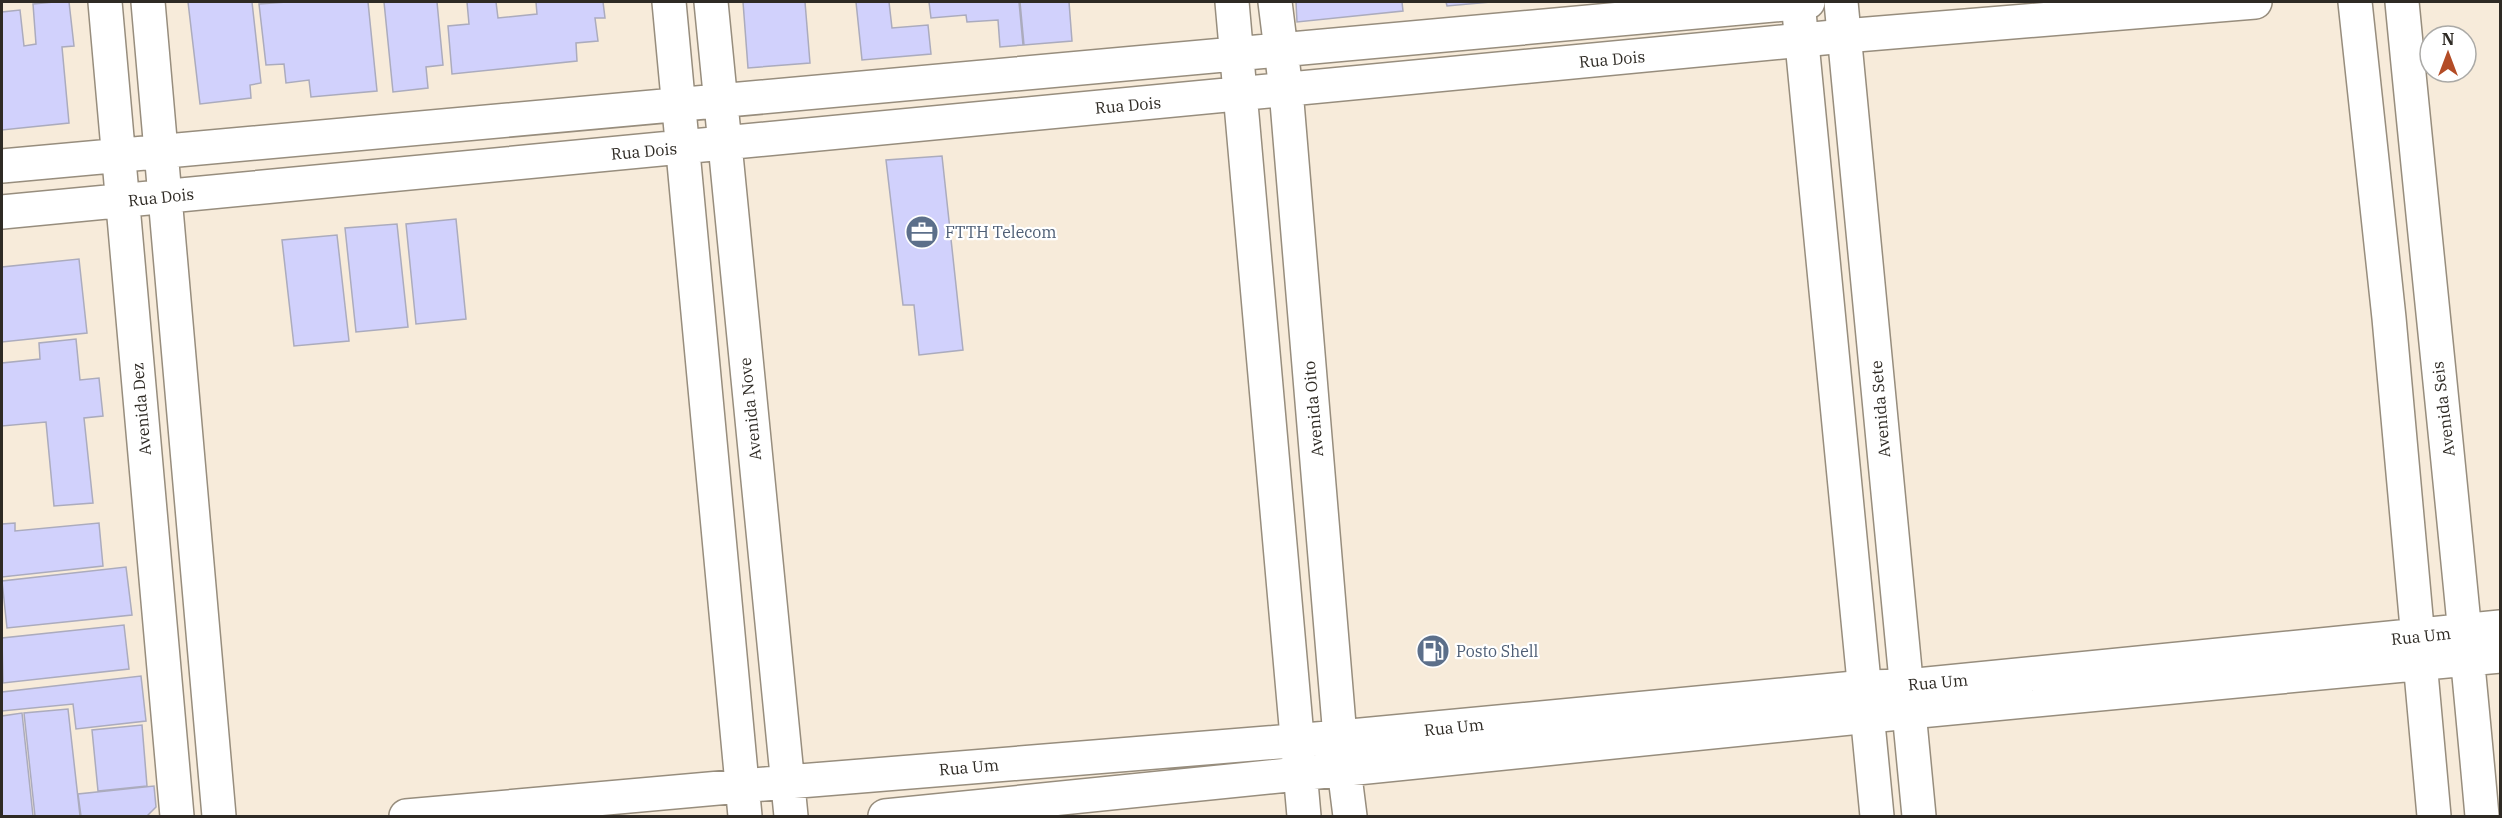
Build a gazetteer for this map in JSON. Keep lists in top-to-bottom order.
{
  "streets": {
    "street": [
      "Rua Dois",
      "Avenida Dez",
      "Avenida Nove",
      "Avenida Oito",
      "Avenida Sete",
      "Avenida Seis",
      "Rua Um"
    ]
  },
  "crossings": [
    ["Rua Dois", "Avenida Dez"],
    ["Rua Dois", "Avenida Nove"],
    ["Rua Dois", "Avenida Oito"],
    ["Rua Dois", "Avenida Sete"],
    ["Avenida Nove", "Rua Um"],
    ["Avenida Oito", "Rua Um"],
    ["Avenida Sete", "Rua Um"],
    ["Avenida Seis", "Rua Um"]
  ],
  "places": {
    "office": ["FTTH Telecom"],
    "fuel station": ["Posto Shell"]
  },
  "north": "top"
}
